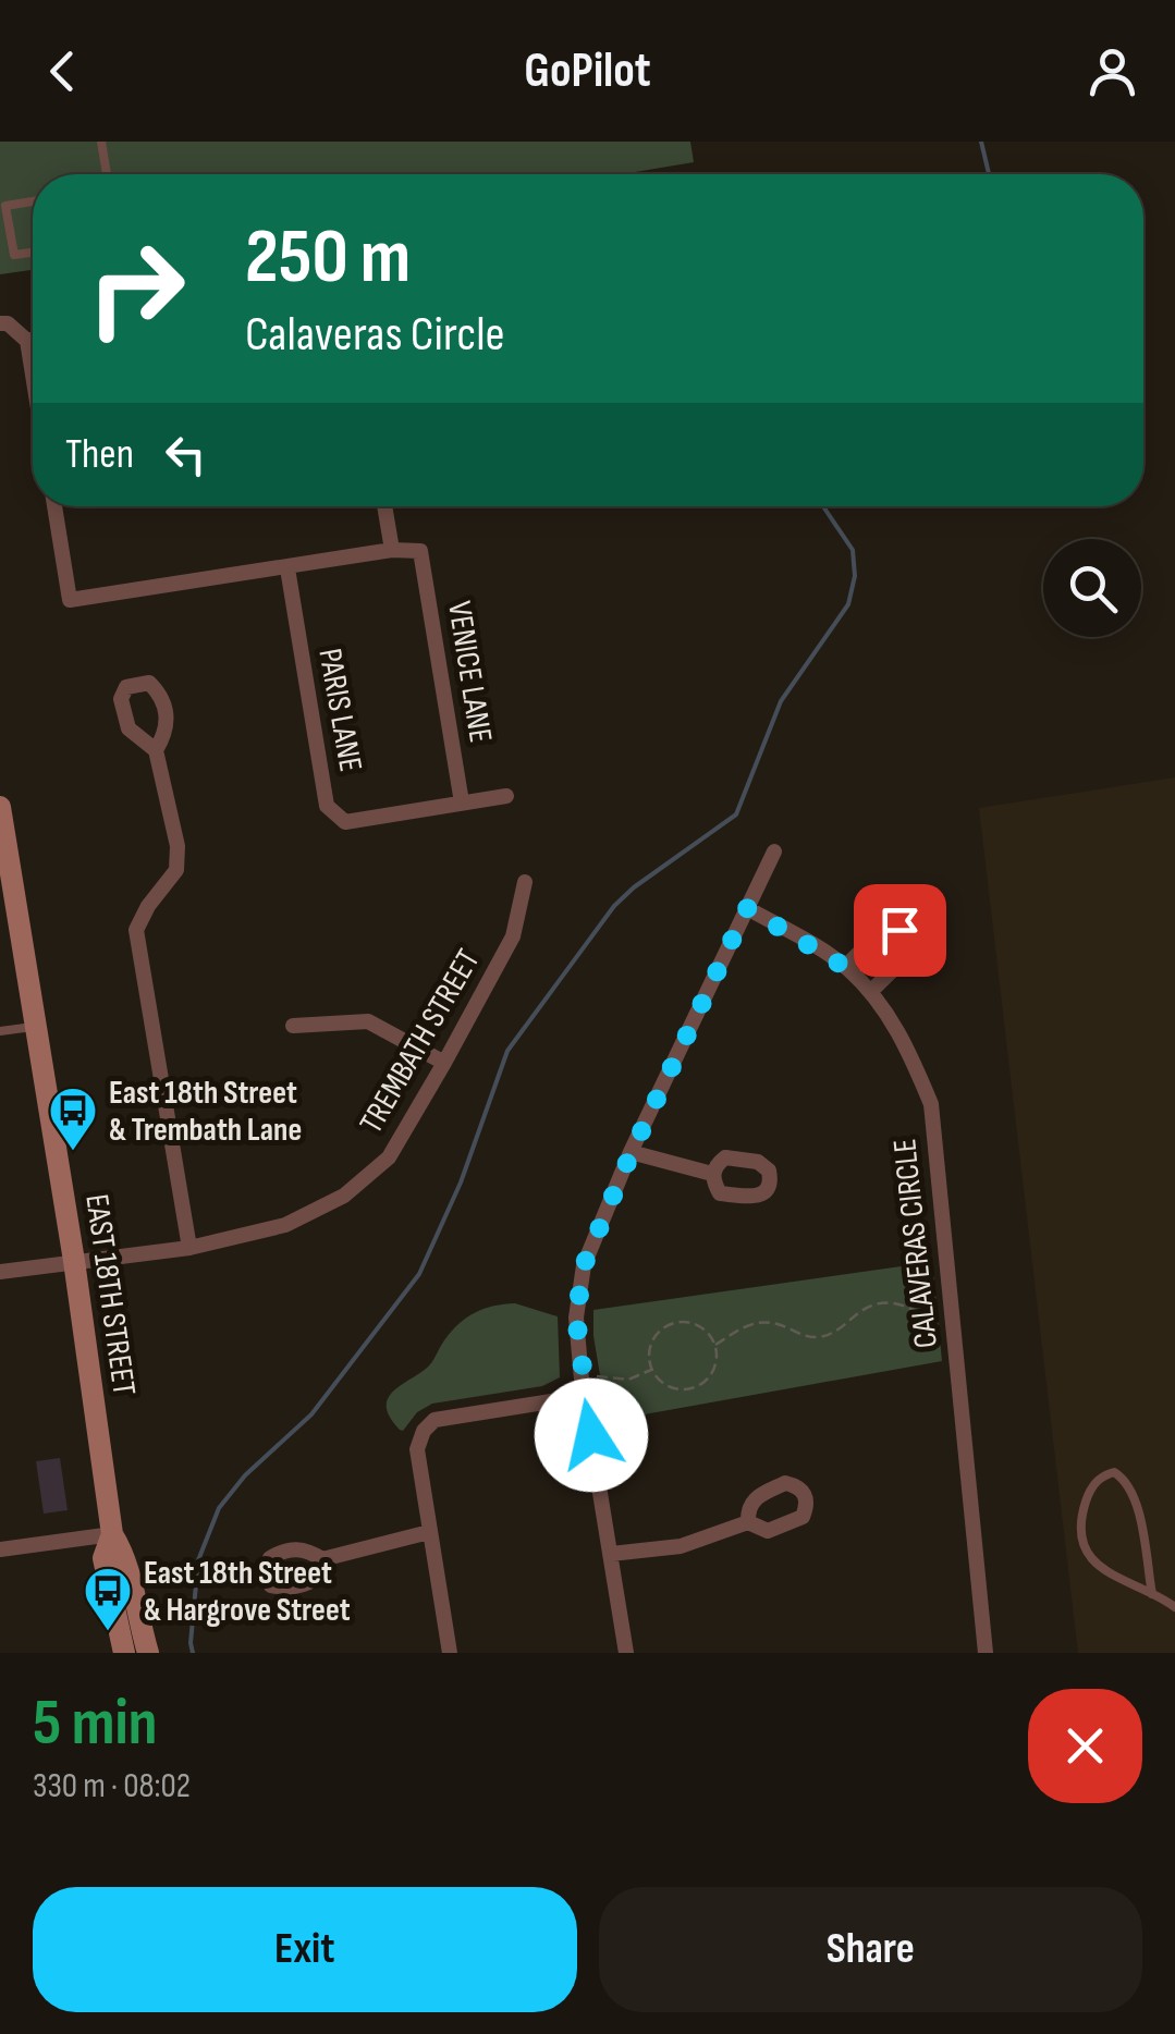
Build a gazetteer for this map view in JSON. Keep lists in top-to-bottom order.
{
  "streets": {
    "main road": ["EAST 18TH STREET"],
    "street": [
      "VENICE LANE",
      "PARIS LANE",
      "TREMBATH STREET",
      "CALAVERAS CIRCLE"
    ]
  },
  "crossings": [
    ["VENICE LANE", "PARIS LANE"],
    ["TREMBATH STREET", "EAST 18TH STREET"]
  ],
  "places": {
    "bus stop": ["East 18th Street & Trembath Lane", "East 18th Street & Hargrove Street"]
  },
  "page": {
    "header": "GoPilot",
    "turn": ["250 m", "Calaveras Circle"],
    "then": "Then",
    "heading": ["5 min", "330 m · 08:02"],
    "buttons": ["Exit", "Share"]
  }
}
